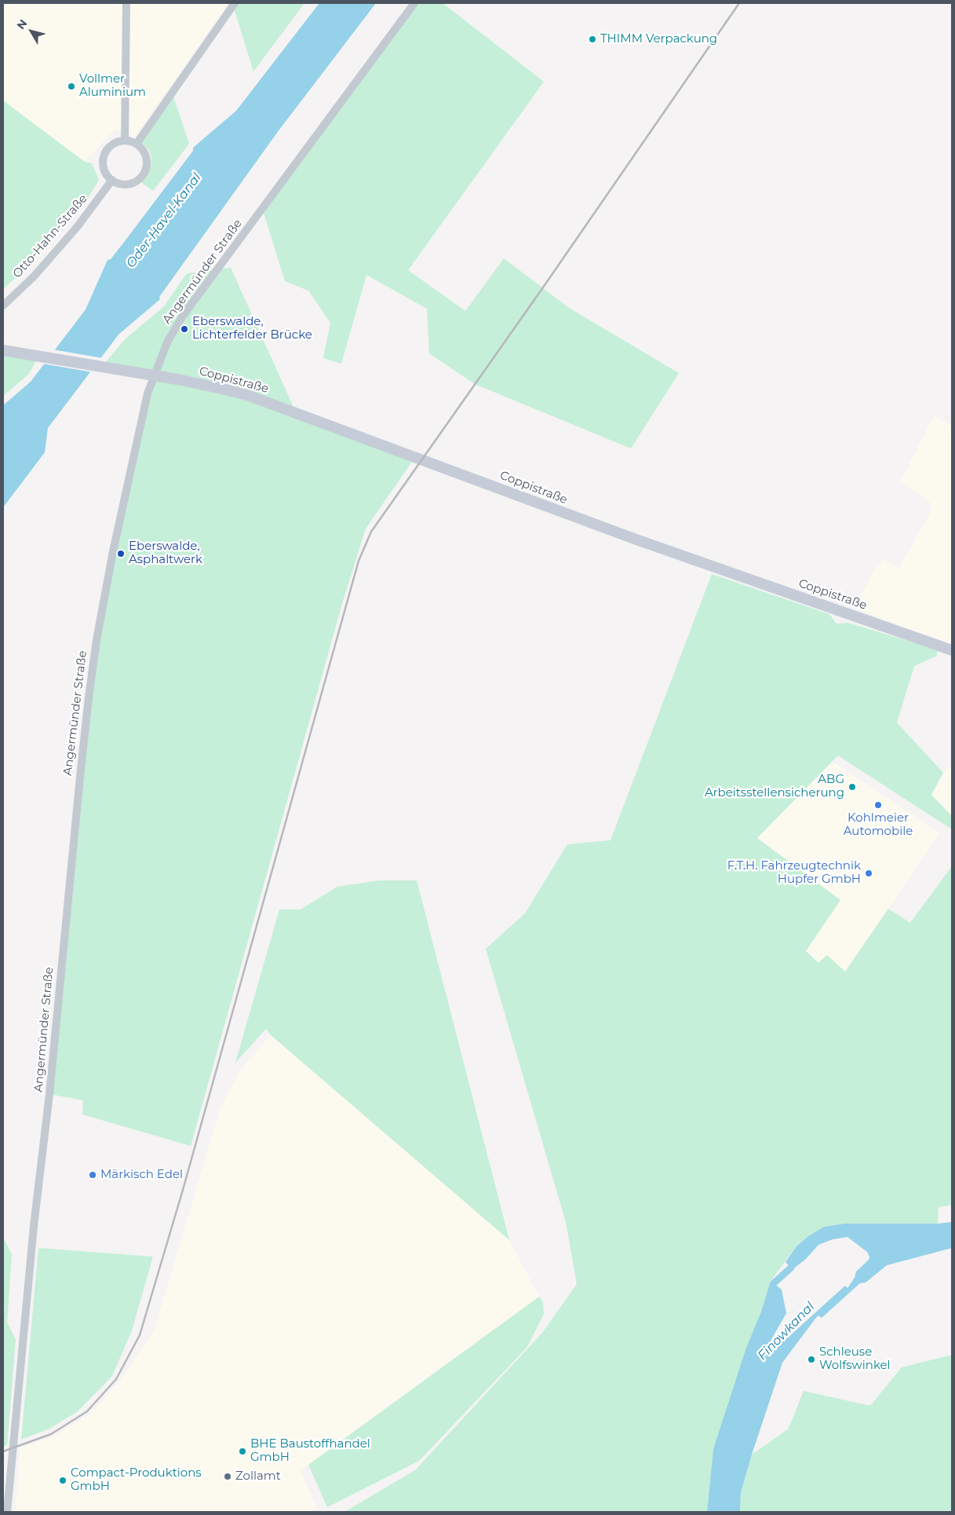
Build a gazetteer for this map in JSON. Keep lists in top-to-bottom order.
{
  "streets": {
    "main road": ["Coppistraße"],
    "street": ["Otto-Hahn-Straße", "Angermünder Straße"]
  },
  "crossings": [
    ["Angermünder Straße", "Coppistraße"]
  ],
  "water": ["Oder-Havel-Kanal", "Finowkanal"],
  "places": [
    "THIMM Verpackung",
    "Vollmer Aluminium",
    "Eberswalde, Lichterfelder Brücke",
    "Eberswalde, Asphaltwerk",
    "ABG Arbeitsstellensicherung",
    "Kohlmeier Automobile",
    "F.T.H. Fahrzeugtechnik Hupfer GmbH",
    "Märkisch Edel",
    "Schleuse Wolfswinkel",
    "BHE Baustoffhandel GmbH",
    "Zollamt",
    "Compact-Produktions GmbH"
  ],
  "north": "top left"
}
